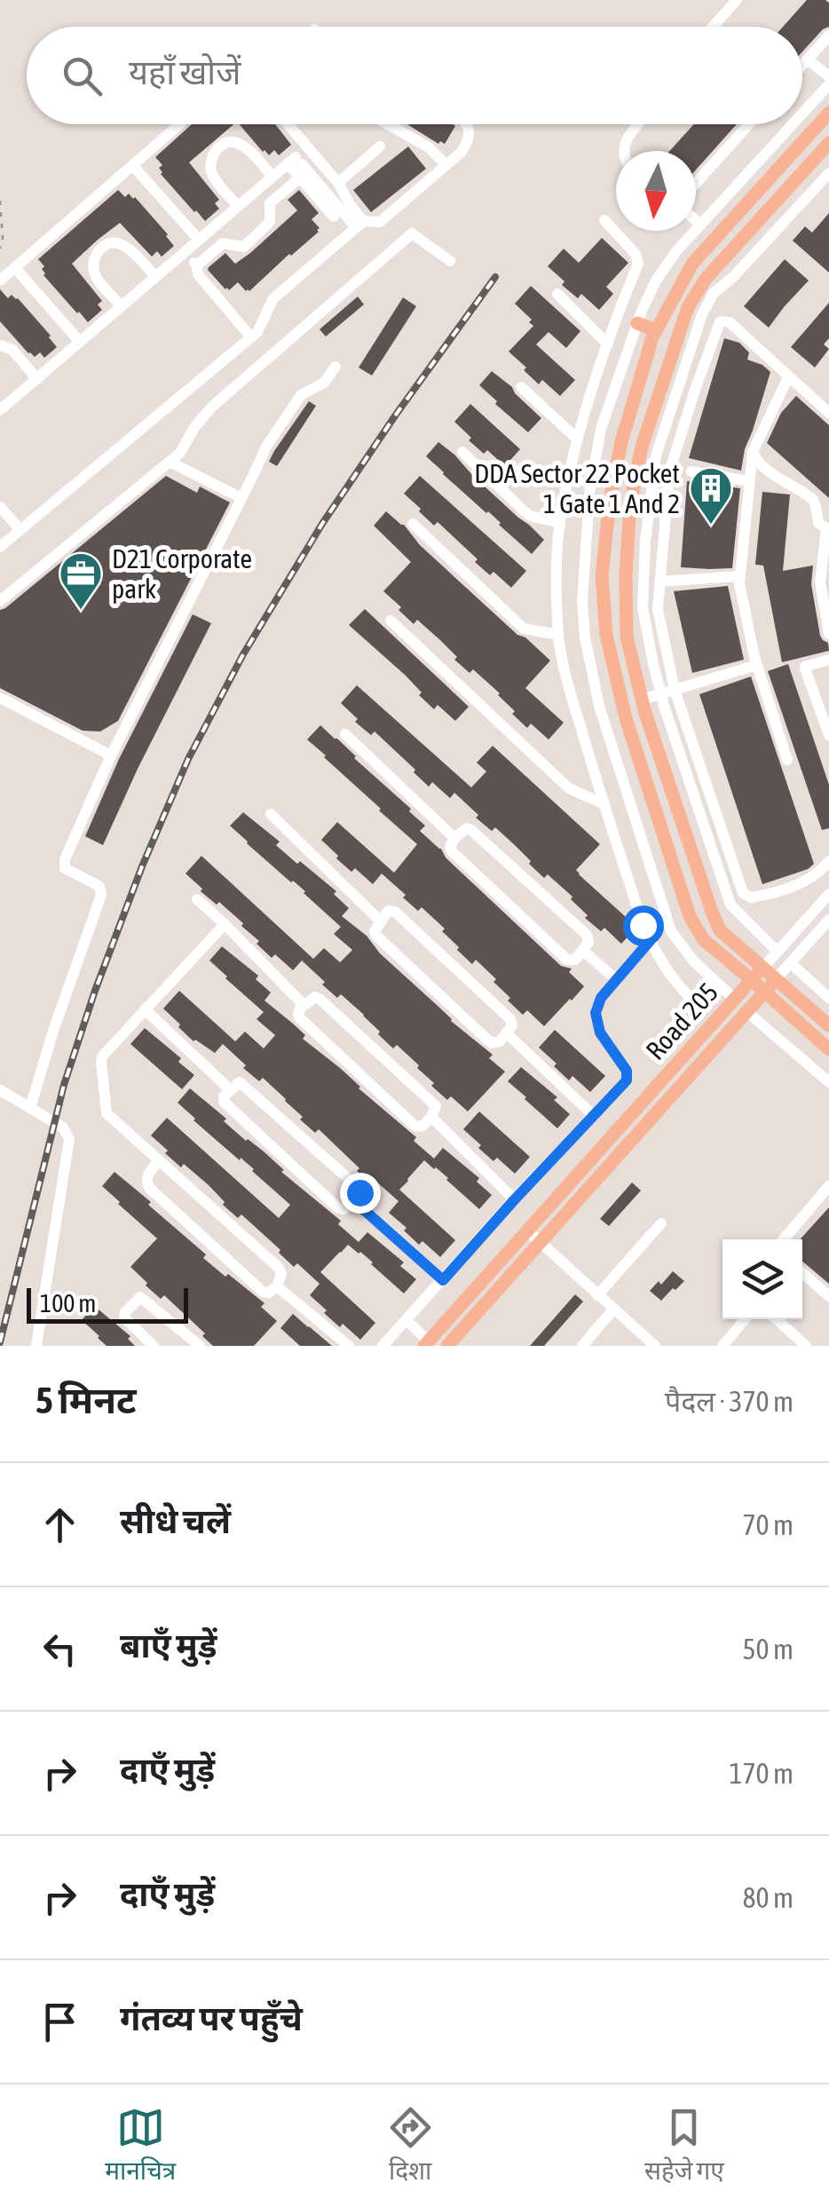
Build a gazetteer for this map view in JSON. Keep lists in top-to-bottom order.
{
  "streets": {
    "main road": ["Road 205"]
  },
  "places": {
    "building": ["DDA Sector 22 Pocket 1 Gate 1 And 2"],
    "office": ["D21 Corporate park"]
  },
  "scale_bar": "100 m",
  "north": "bottom",
  "page": {
    "search": "यहाँ खोजें",
    "scale": "100 m",
    "heading": ["5 मिनट", "पैदल · 370 m"],
    "list": [
      ["सीधे चलें", "70 m"],
      ["बाएँ मुड़ें", "50 m"],
      ["दाएँ मुड़ें", "170 m"],
      ["दाएँ मुड़ें", "80 m"],
      "गंतव्य पर पहुँचे"
    ],
    "nav": ["मानचित्र", "दिशा", "सहेजे गए"]
  }
}
